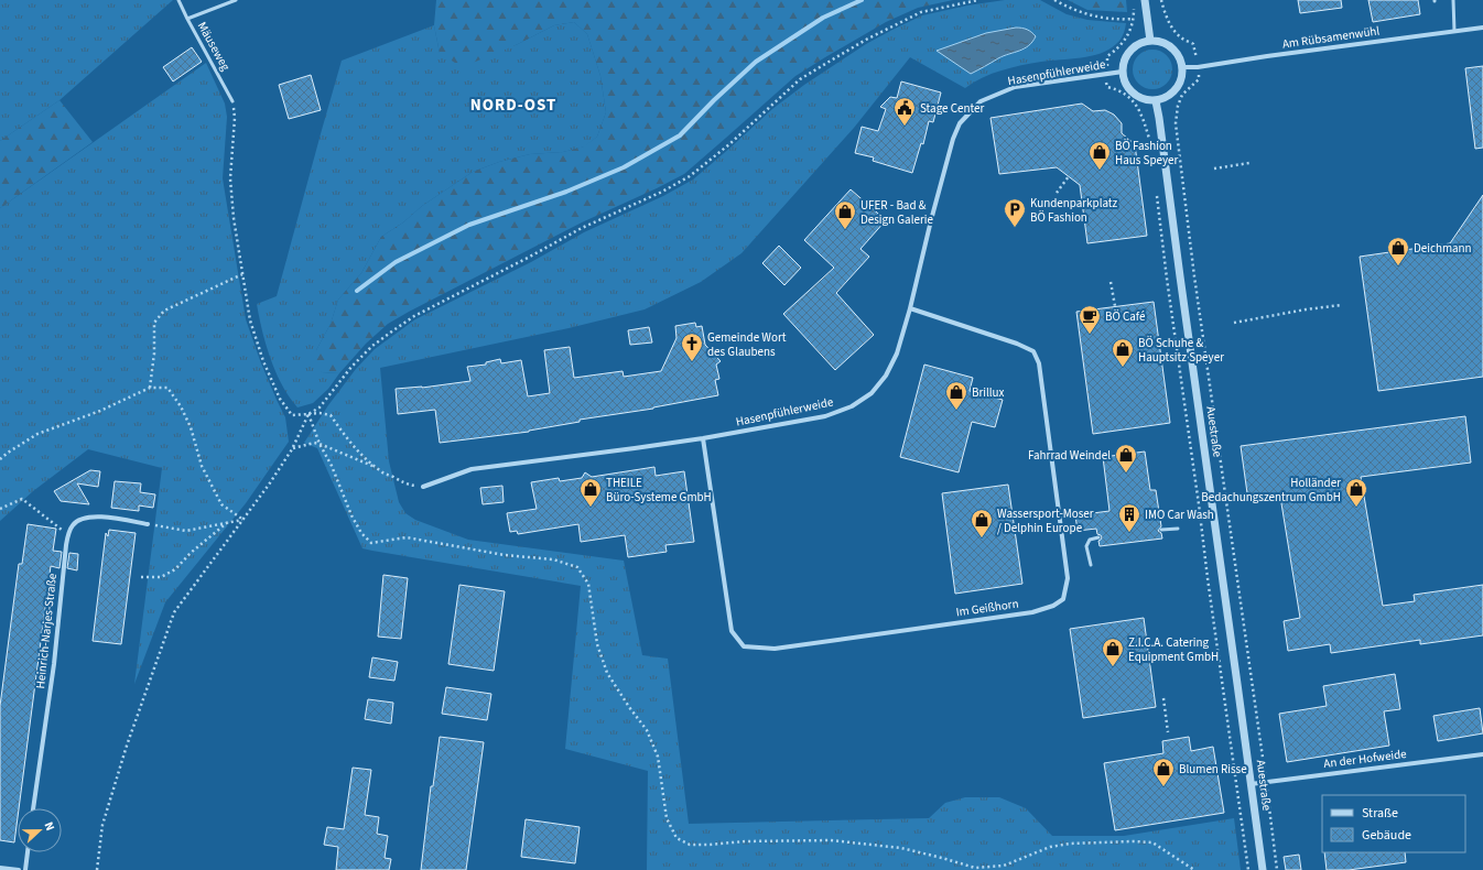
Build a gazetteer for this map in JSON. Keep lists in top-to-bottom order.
{
  "streets": {
    "street": [
      "Am Rübsamenwühl",
      "Hasenpfühlerweide",
      "Auestraße",
      "Im Geißhorn",
      "Heinrich-Narjes-Straße",
      "An der Hofweide"
    ],
    "lane": ["Mäuseweg"]
  },
  "crossings": [
    ["Am Rübsamenwühl", "Hasenpfühlerweide"],
    ["Am Rübsamenwühl", "Auestraße"],
    ["Hasenpfühlerweide", "Auestraße"],
    ["Hasenpfühlerweide", "Im Geißhorn"],
    ["Auestraße", "An der Hofweide"]
  ],
  "districts": ["NORD-OST"],
  "places": {
    "public building": ["Stage Center"],
    "shop": [
      "BÖ Fashion Haus Speyer",
      "UFER - Bad & Design Galerie",
      "Deichmann",
      "BÖ Schuhe & Hauptsitz Speyer",
      "Brillux",
      "Fahrrad Weindel",
      "THEILE Büro-Systeme GmbH",
      "Holländer Bedachungszentrum GmbH",
      "Wassersport-Moser / Delphin Europe",
      "Z.I.C.A. Catering Equipment GmbH",
      "Blumen Risse"
    ],
    "parking": ["Kundenparkplatz BÖ Fashion"],
    "cafe": ["BÖ Café"],
    "church": ["Gemeinde Wort des Glaubens"],
    "building": ["IMO Car Wash"]
  },
  "legend": ["Straße", "Gebäude"],
  "north": "right"
}
